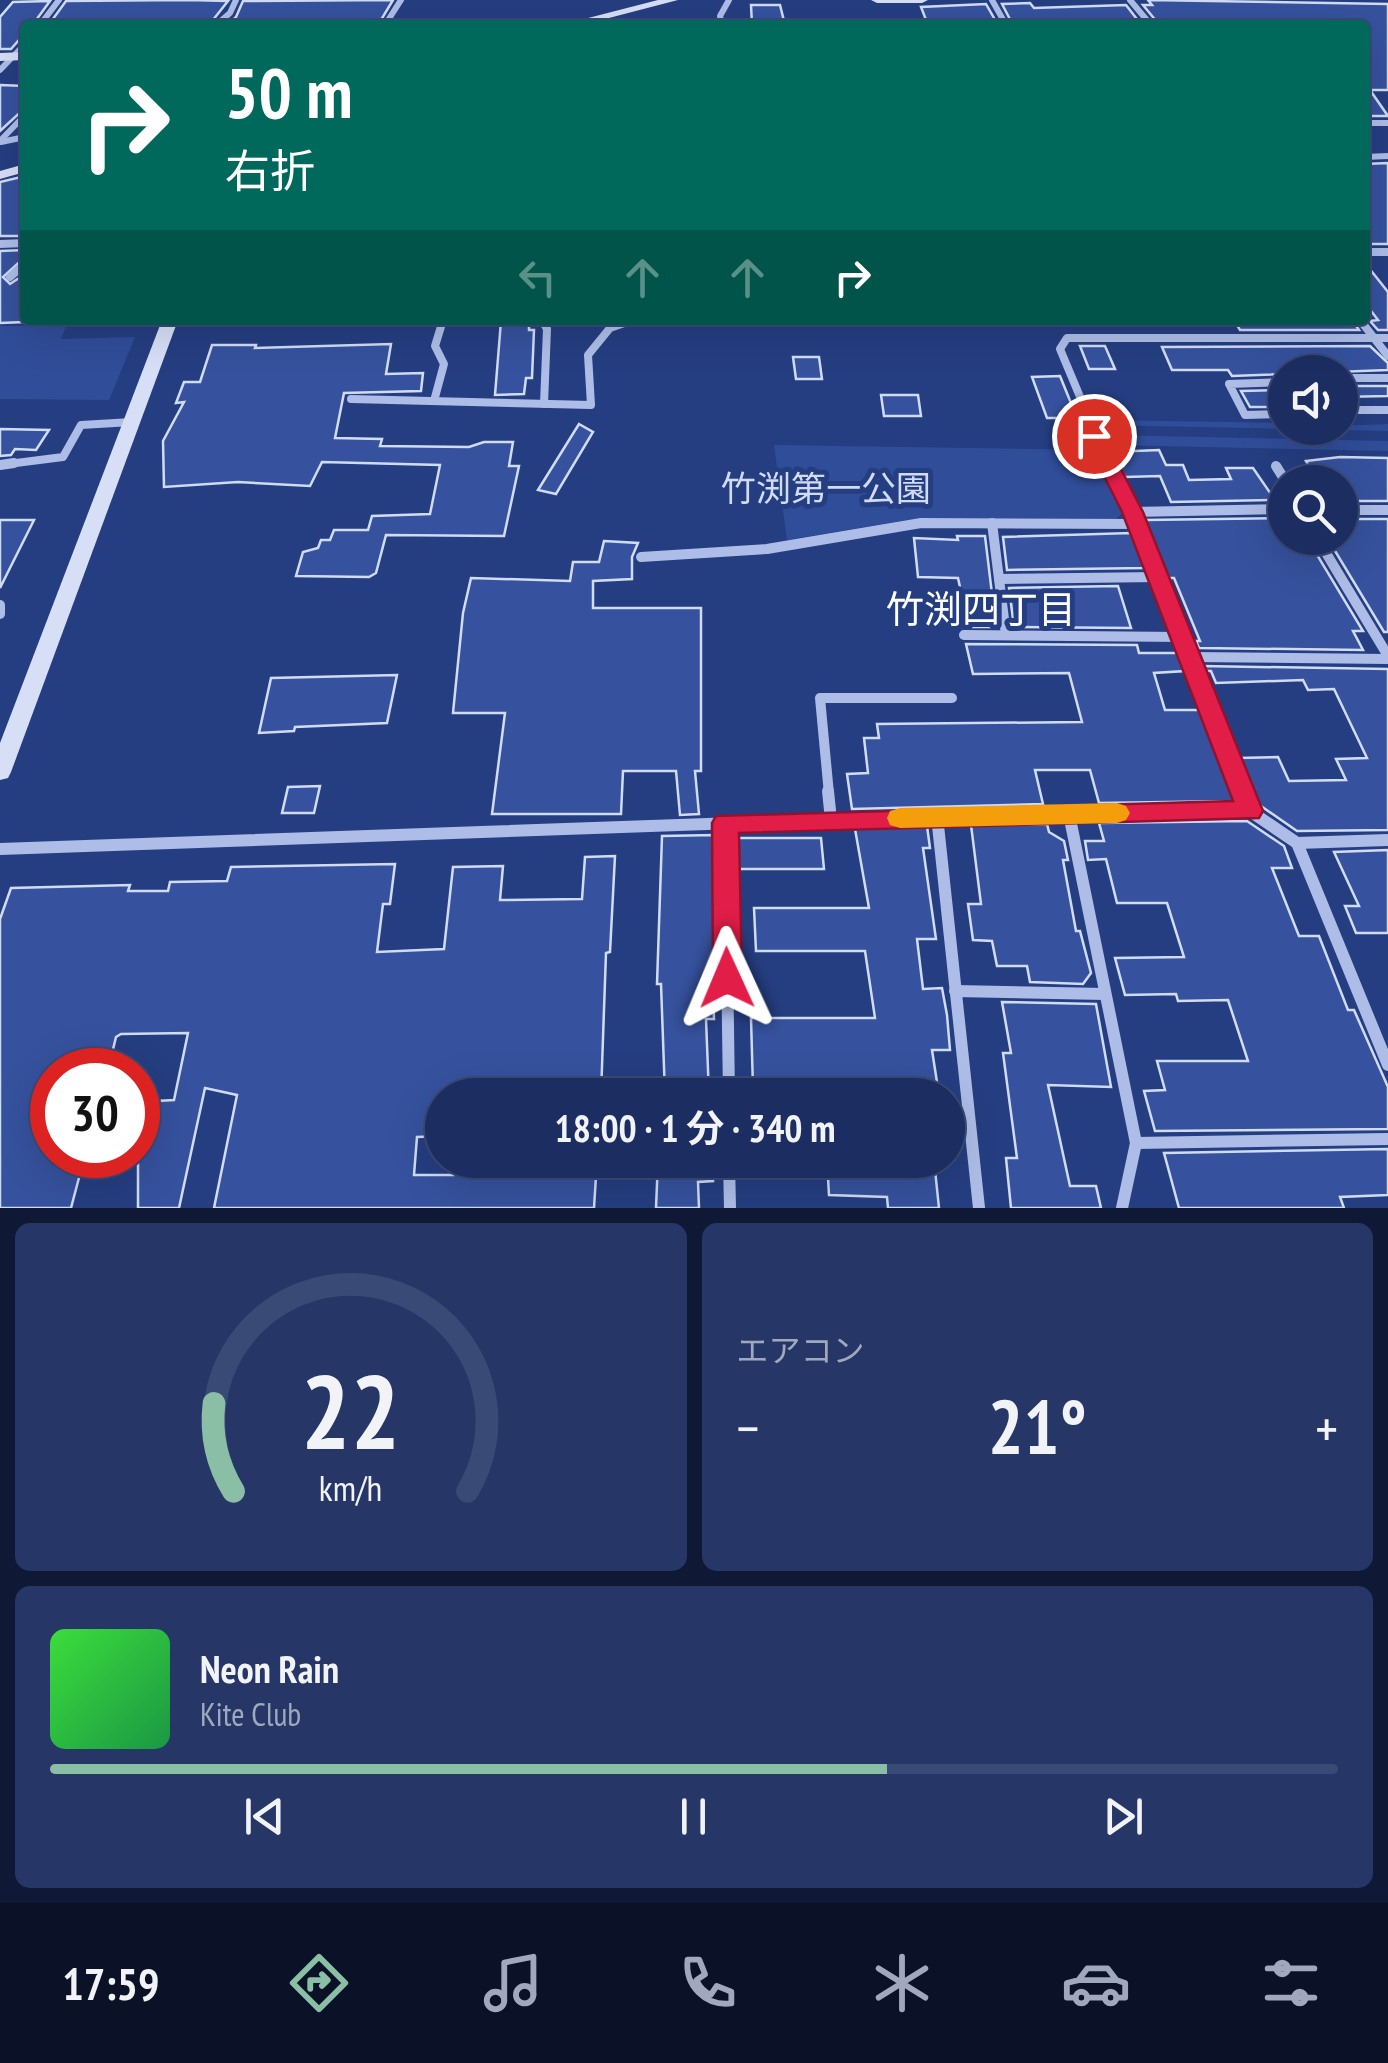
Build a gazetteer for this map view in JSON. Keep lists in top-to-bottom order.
{
  "districts": ["竹渕四丁目"],
  "parks": ["竹渕第一公園"],
  "page": {
    "turn": ["50 m", "右折"],
    "limit": "30",
    "trip": "18:00 · 1 分 · 340 m",
    "tile": "エアコン",
    "heat": ["−", "21°", "+"],
    "song": ["Neon Rain", "Kite Club"],
    "tabs": "17:59",
    "gauge": ["22", "km/h"]
  }
}
